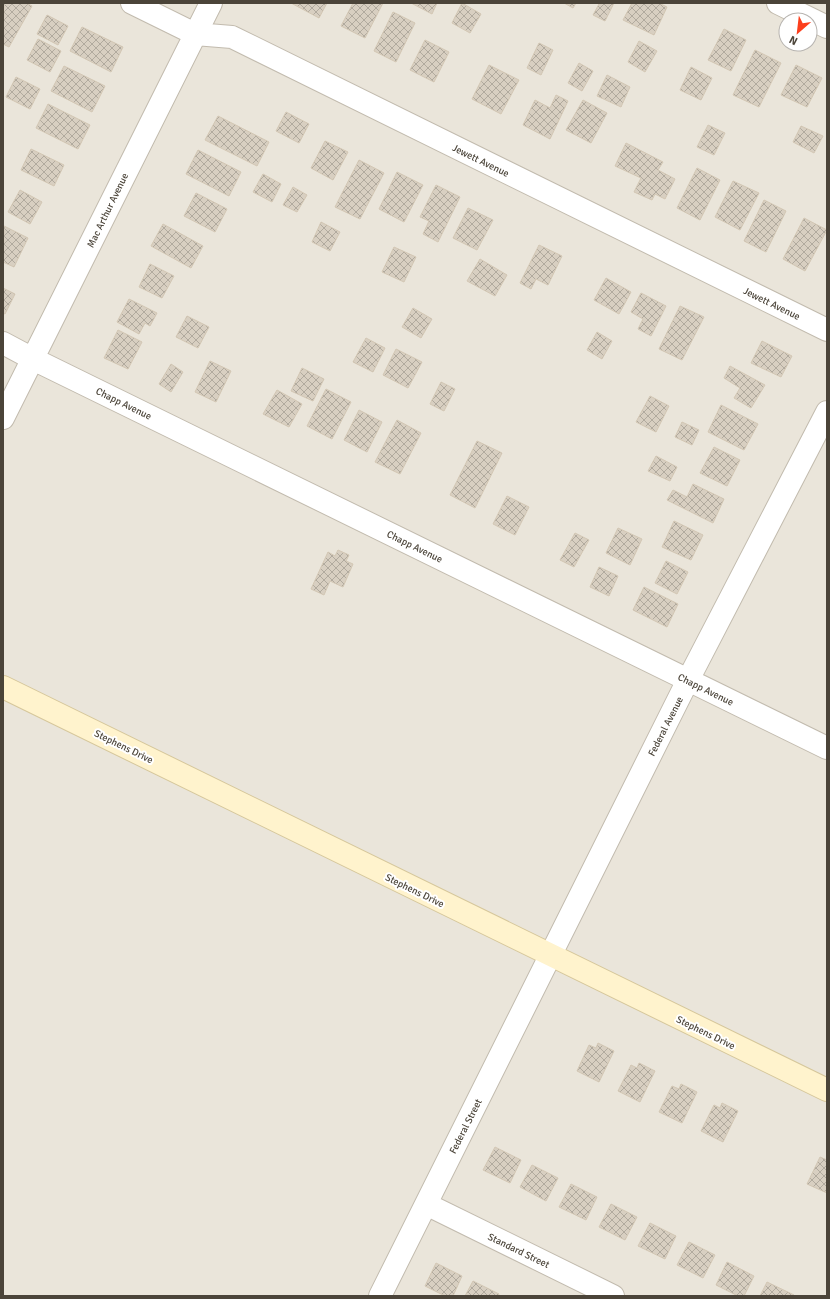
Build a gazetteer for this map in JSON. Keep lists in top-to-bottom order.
{
  "streets": {
    "street": [
      "Jewett Avenue",
      "Mac Arthur Avenue",
      "Chapp Avenue",
      "Federal Avenue",
      "Stephens Drive",
      "Federal Street",
      "Standard Street"
    ]
  },
  "crossings": [
    ["Jewett Avenue", "Mac Arthur Avenue"],
    ["Mac Arthur Avenue", "Chapp Avenue"],
    ["Chapp Avenue", "Federal Avenue"],
    ["Federal Avenue", "Stephens Drive"],
    ["Federal Avenue", "Federal Street"],
    ["Stephens Drive", "Federal Street"],
    ["Federal Street", "Standard Street"]
  ],
  "north": "bottom left"
}
